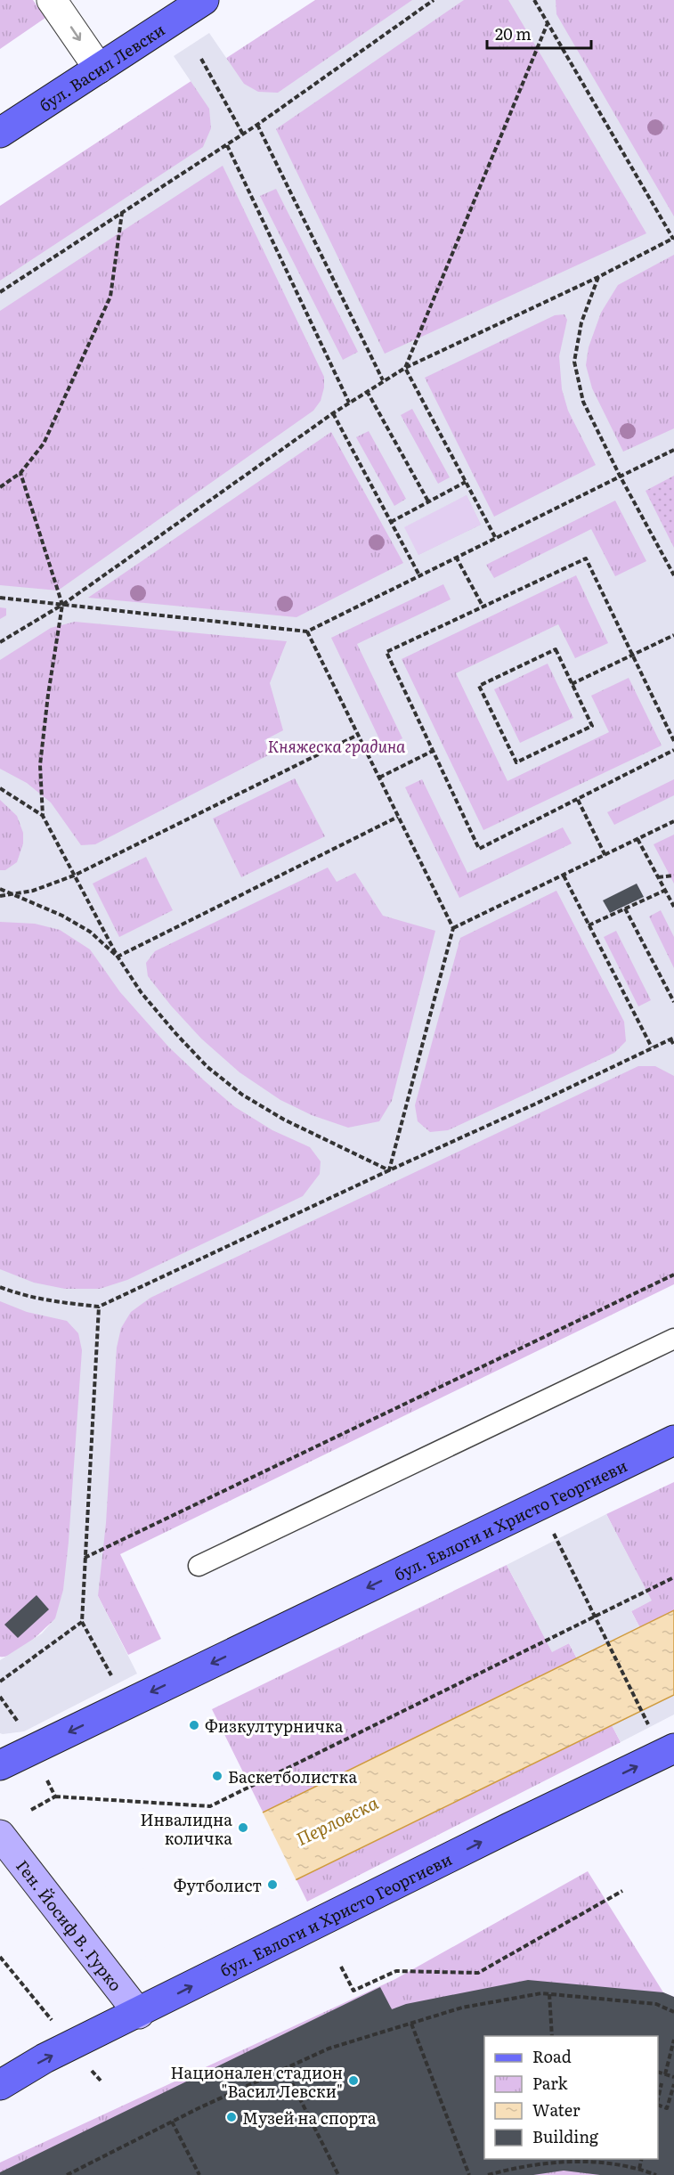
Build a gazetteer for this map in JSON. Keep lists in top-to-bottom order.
{
  "streets": {
    "main road": ["бул. Васил Левски", "бул. Евлоги и Христо Георгиеви"],
    "street": ["Ген. Йосиф В. Гурко"]
  },
  "crossings": [
    ["бул. Евлоги и Христо Георгиеви", "Ген. Йосиф В. Гурко"]
  ],
  "water": ["Перловска"],
  "parks": ["Княжеска градина"],
  "places": [
    "Физкултурничка",
    "Баскетболистка",
    "Инвалидна количка",
    "Футболист",
    "Национален стадион \"Васил Левски\"",
    "Музей на спорта"
  ],
  "legend": [
    "Road",
    "Park",
    "Water",
    "Building"
  ],
  "scale_bar": "20 m"
}
